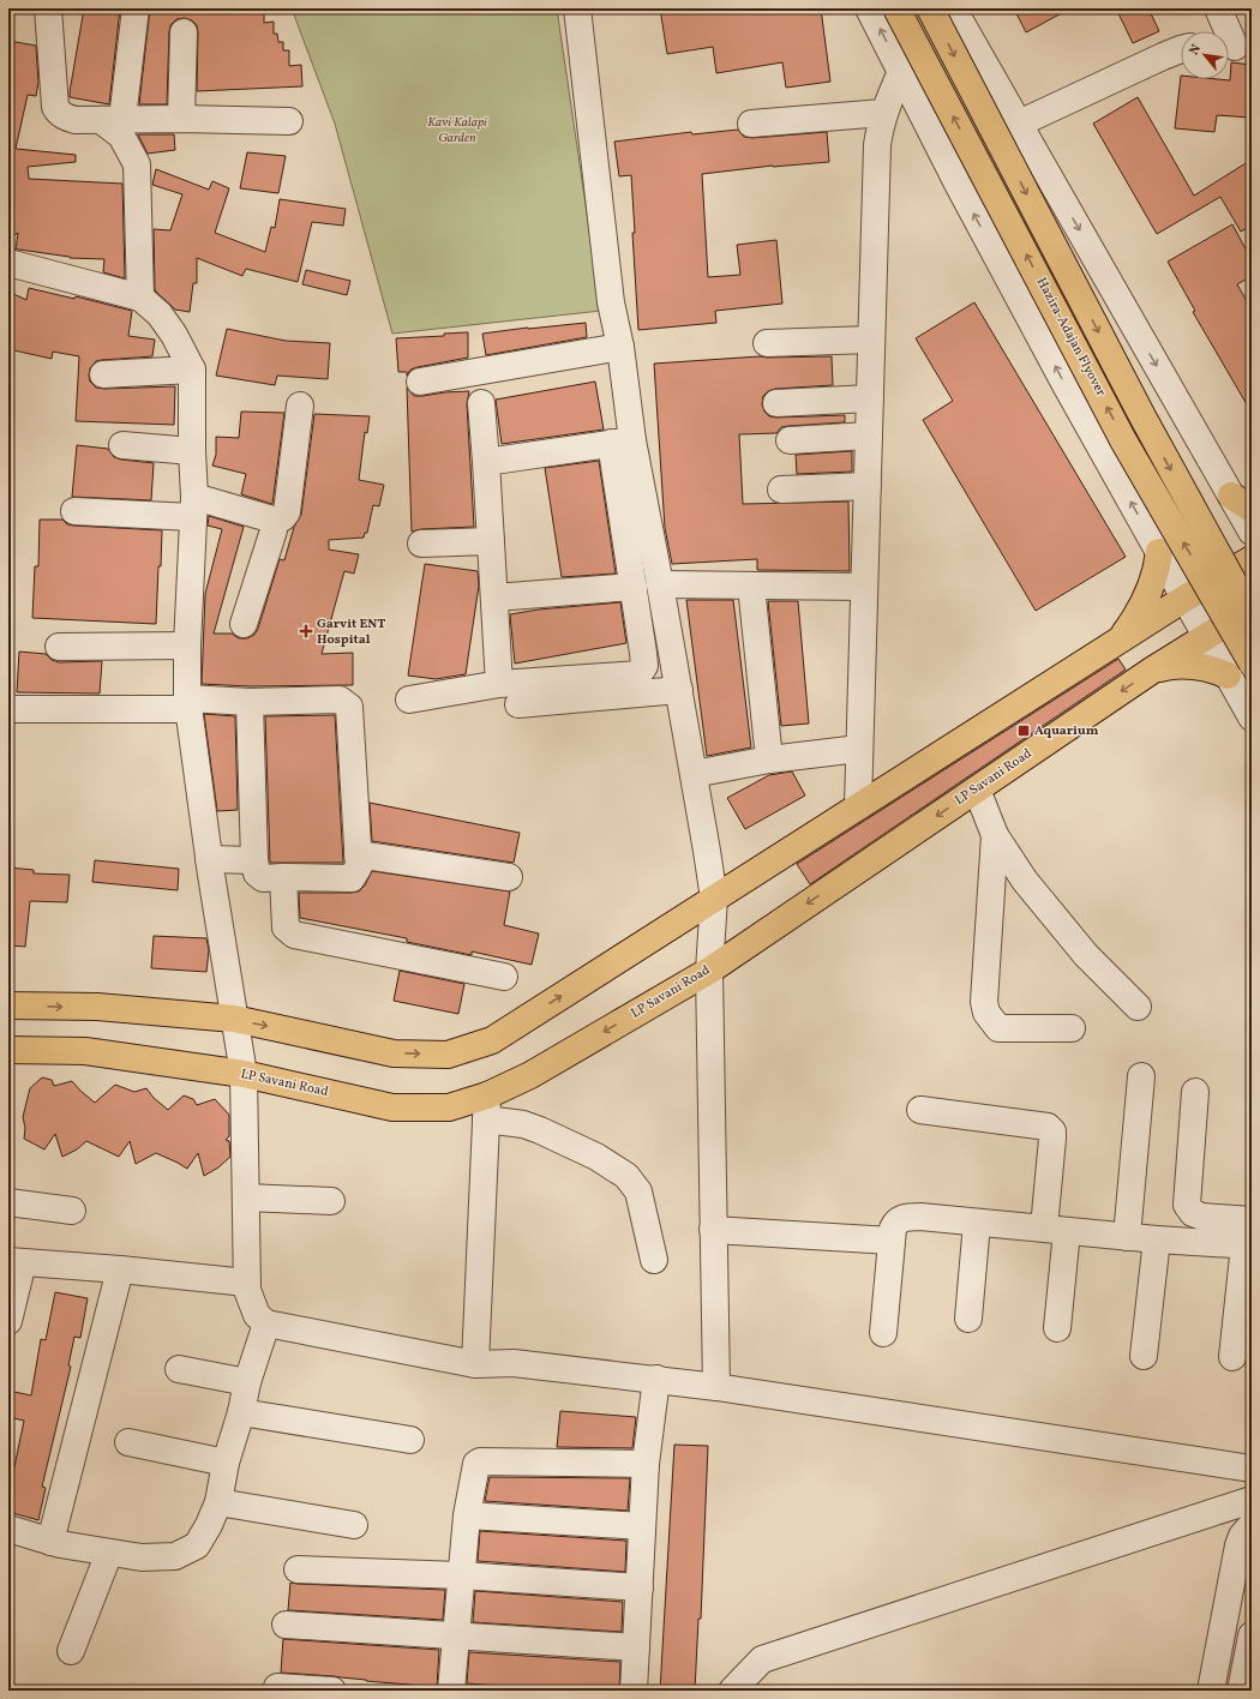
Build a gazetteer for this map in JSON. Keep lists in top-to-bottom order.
{
  "streets": {
    "main road": ["Hazira-Adajan Flyover", "LP Savani Road"]
  },
  "parks": ["Kavi Kalapi Garden"],
  "places": {
    "health": ["Garvit ENT Hospital"],
    "transit": ["Aquarium"]
  },
  "north": "top left"
}
